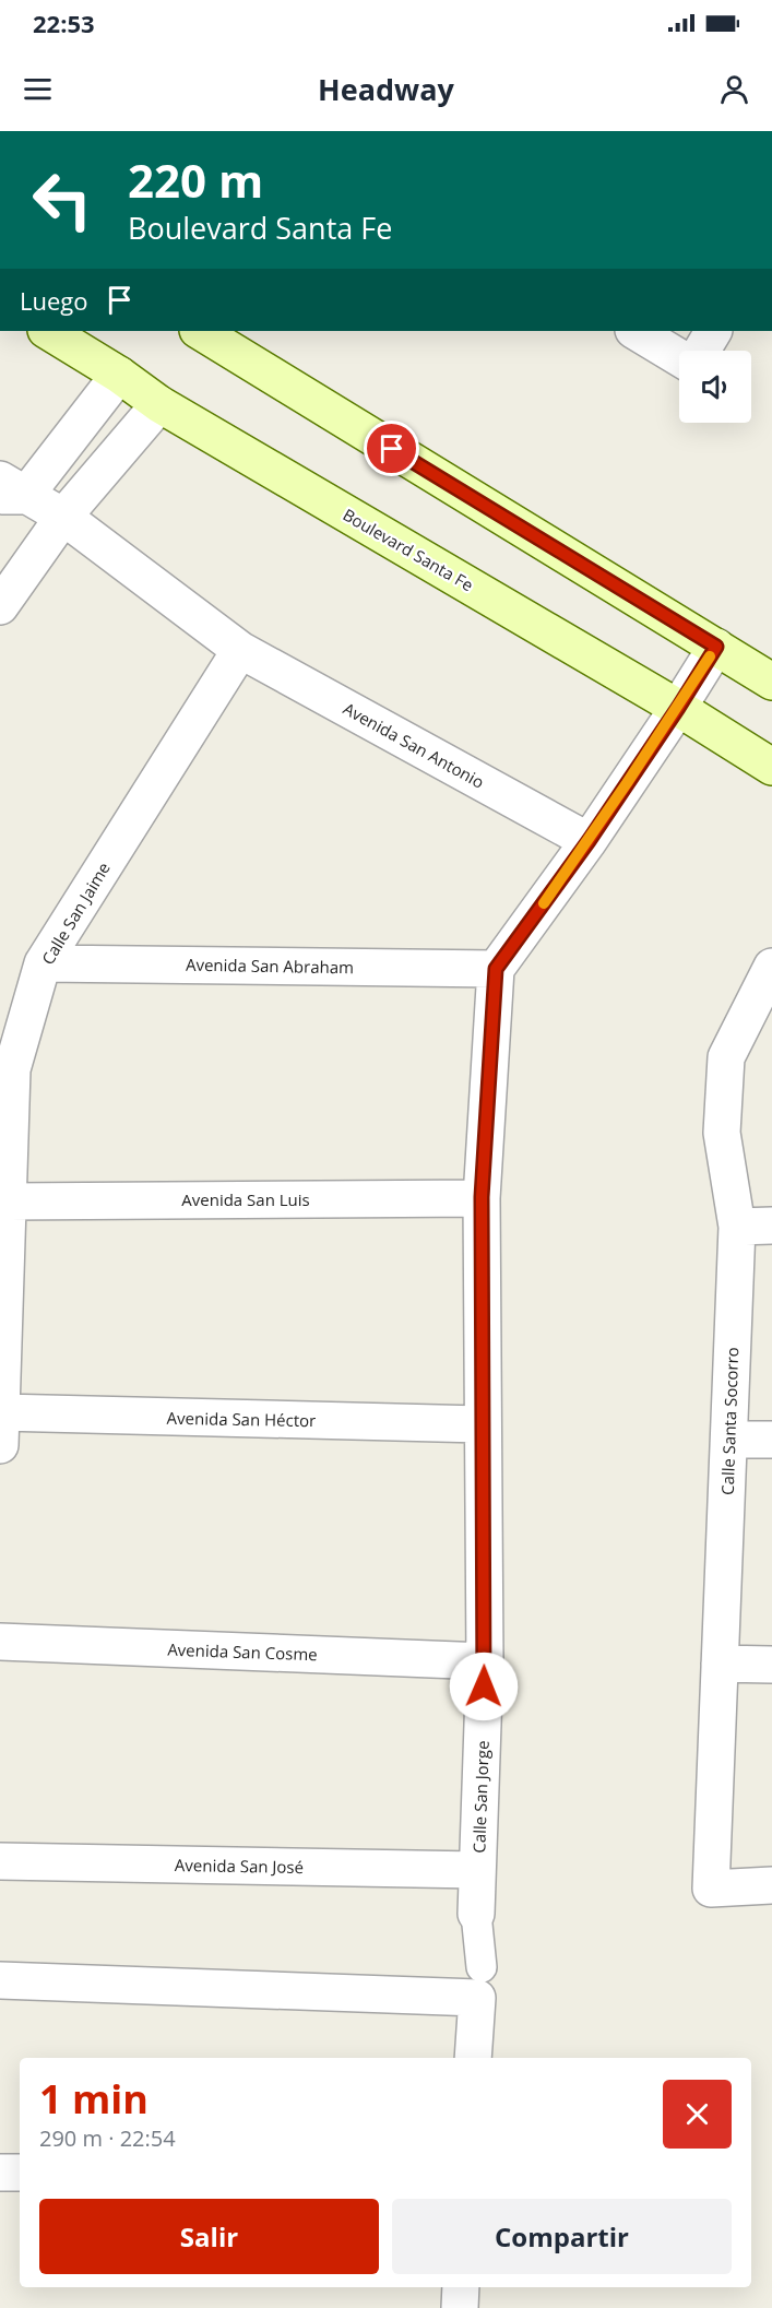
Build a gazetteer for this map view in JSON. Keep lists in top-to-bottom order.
{
  "streets": {
    "main road": ["Boulevard Santa Fe"],
    "street": [
      "Avenida San Antonio",
      "Calle San Jaime",
      "Avenida San Abraham",
      "Avenida San Luis",
      "Avenida San Héctor",
      "Calle Santa Socorro",
      "Avenida San Cosme",
      "Calle San Jorge",
      "Avenida San José"
    ]
  },
  "crossings": [
    ["Avenida San Antonio", "Calle San Jaime"],
    ["Calle San Jaime", "Avenida San Abraham"],
    ["Calle San Jaime", "Avenida San Luis"],
    ["Calle San Jaime", "Avenida San Héctor"],
    ["Avenida San Abraham", "Calle San Jorge"],
    ["Avenida San Luis", "Calle San Jorge"],
    ["Avenida San Héctor", "Calle San Jorge"],
    ["Avenida San Cosme", "Calle San Jorge"],
    ["Calle San Jorge", "Avenida San José"]
  ],
  "page": {
    "status": "22:53",
    "header": "Headway",
    "turn": ["220 m", "Boulevard Santa Fe"],
    "then": "Luego",
    "heading": ["1 min", "290 m · 22:54"],
    "buttons": ["Salir", "Compartir"]
  }
}
